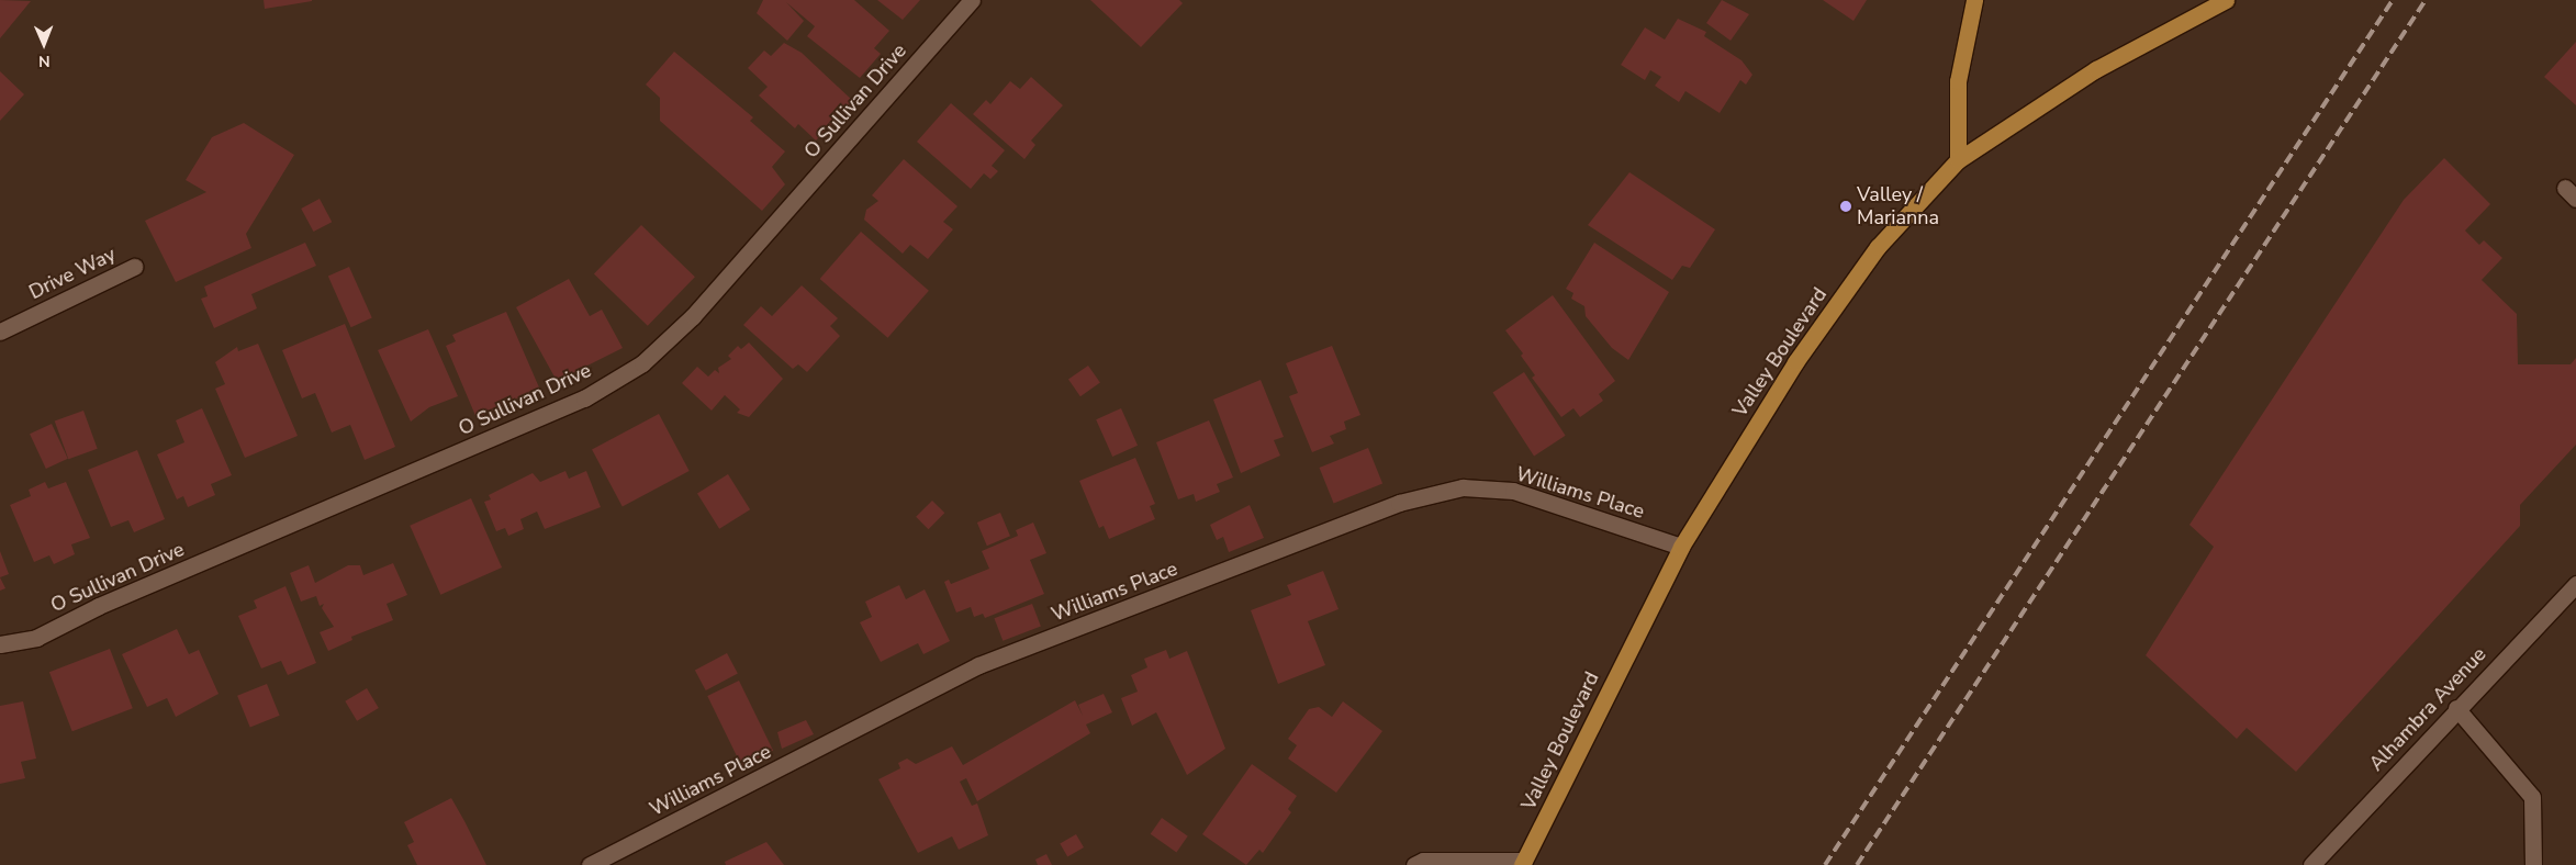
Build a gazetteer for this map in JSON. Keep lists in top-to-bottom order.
{
  "streets": {
    "main road": ["Valley Boulevard"],
    "street": [
      "O Sullivan Drive",
      "Drive Way",
      "Williams Place",
      "Alhambra Avenue"
    ]
  },
  "crossings": [
    ["Valley Boulevard", "Williams Place"]
  ],
  "places": ["Valley / Marianna"],
  "north": "bottom"
}
